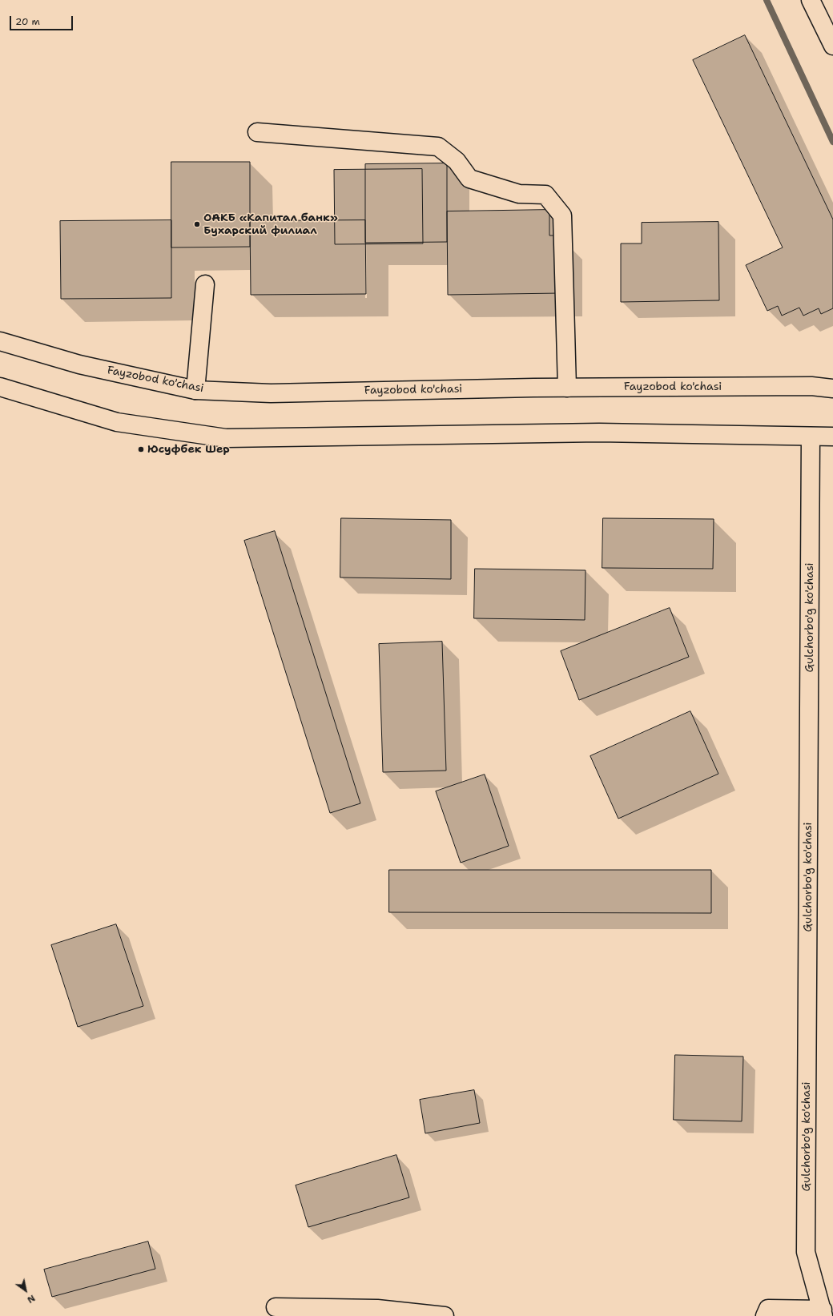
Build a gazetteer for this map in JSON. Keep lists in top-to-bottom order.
{
  "streets": {
    "main road": ["Fayzobod ko'chasi", "Gulchorbo'g ko'chasi"]
  },
  "places": ["ОАКБ «Капитал банк» Бухарский филиал", "Юсуфбек Шер"],
  "scale_bar": "20 m",
  "north": "bottom right"
}
